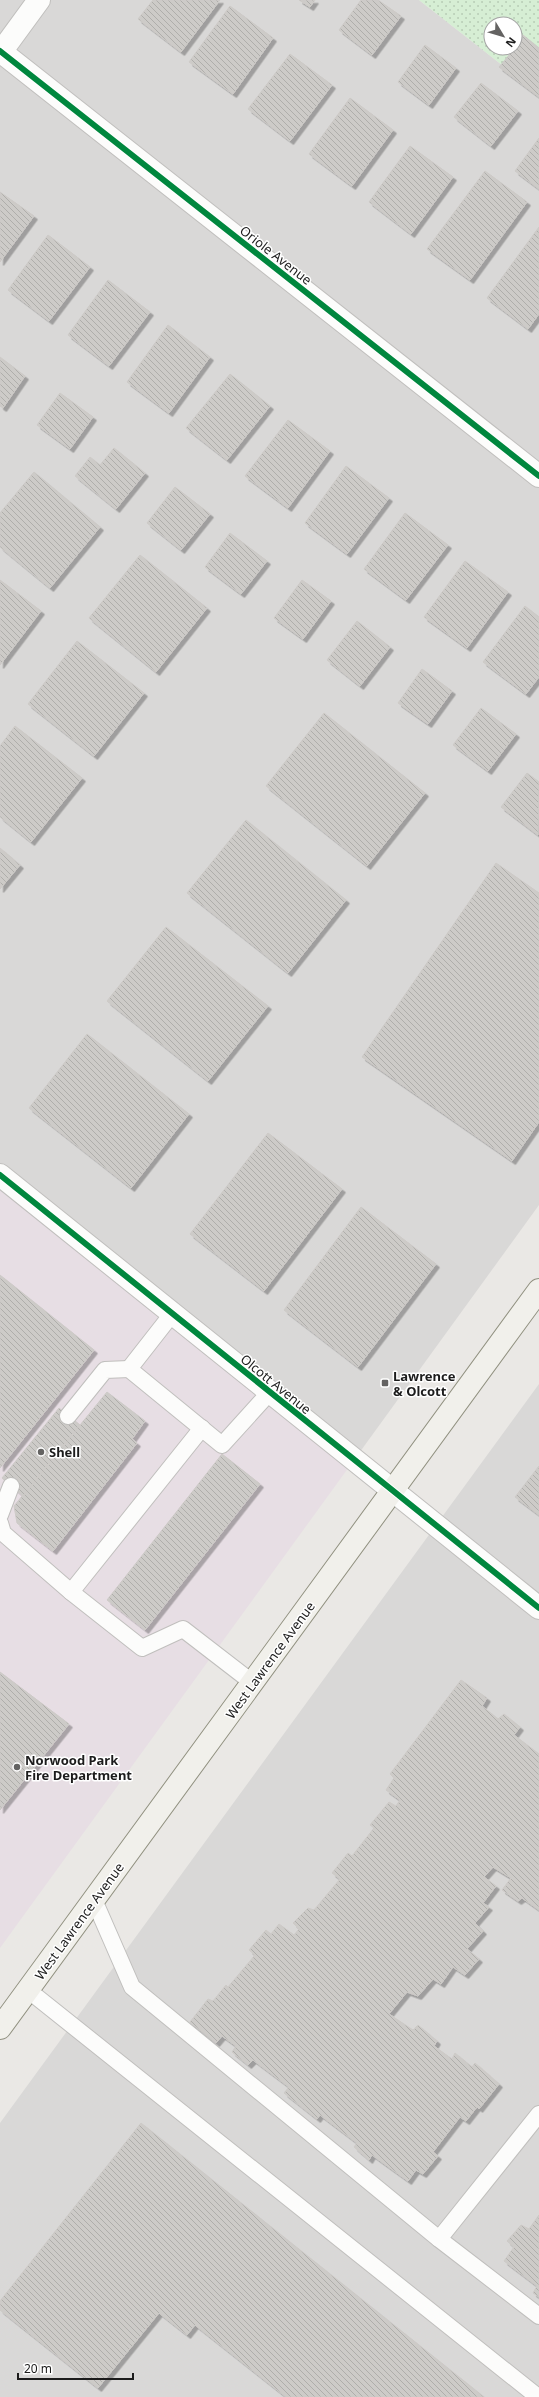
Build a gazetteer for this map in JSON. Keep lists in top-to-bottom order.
{
  "streets": {
    "main road": ["West Lawrence Avenue"],
    "street": ["Oriole Avenue", "Olcott Avenue"]
  },
  "crossings": [
    ["Olcott Avenue", "West Lawrence Avenue"]
  ],
  "places": {
    "transit": ["Lawrence & Olcott"],
    "other": ["Shell", "Norwood Park Fire Department"]
  },
  "scale_bar": "20 m",
  "north": "bottom right"
}
